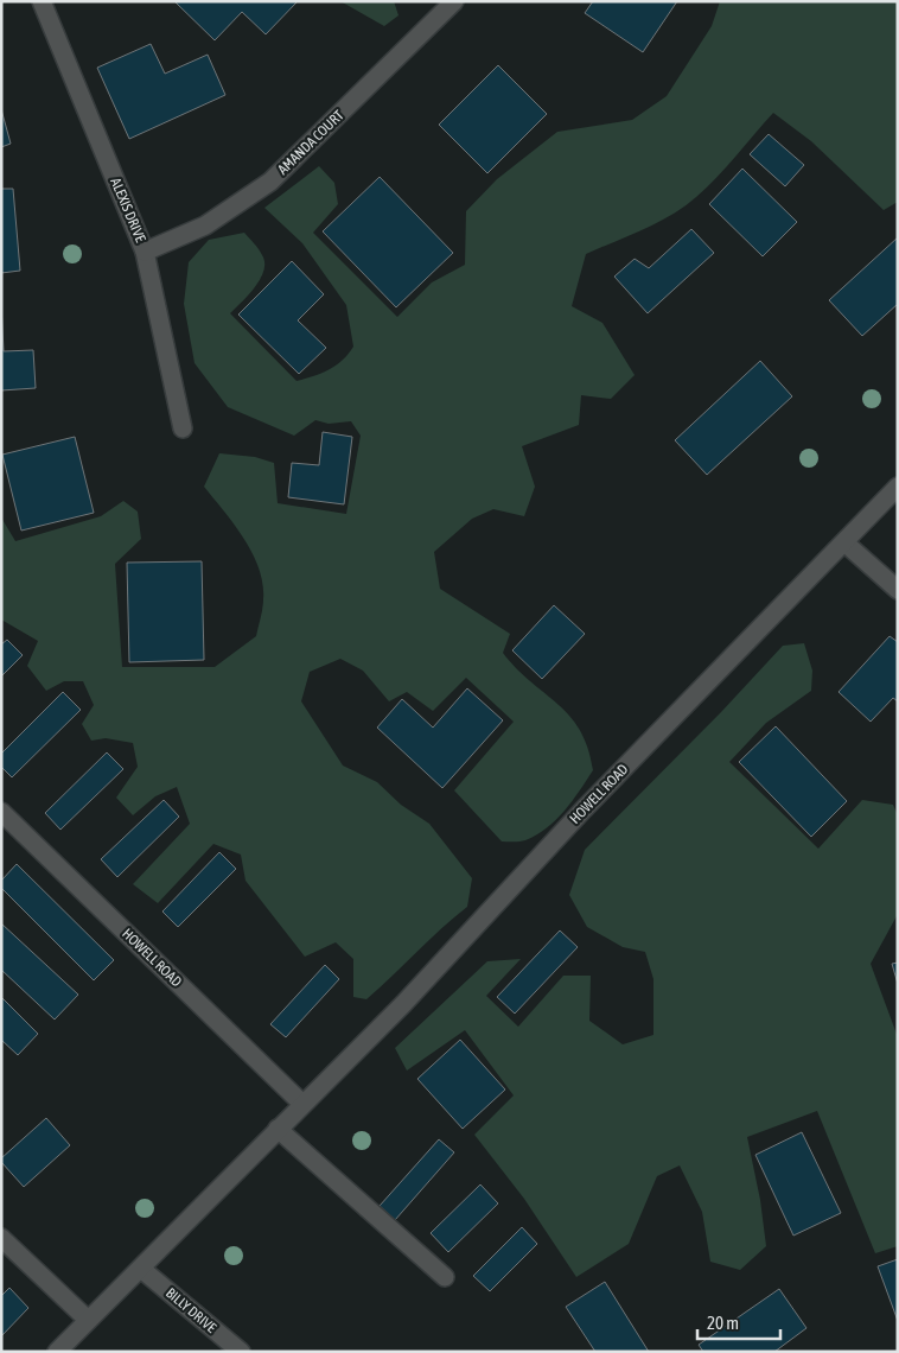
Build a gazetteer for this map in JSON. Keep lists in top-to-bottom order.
{
  "streets": {
    "street": [
      "AMANDA COURT",
      "ALEXIS DRIVE",
      "HOWELL ROAD",
      "BILLY DRIVE"
    ]
  },
  "crossings": [
    ["AMANDA COURT", "ALEXIS DRIVE"],
    ["HOWELL ROAD", "BILLY DRIVE"]
  ],
  "scale_bar": "20 m"
}
